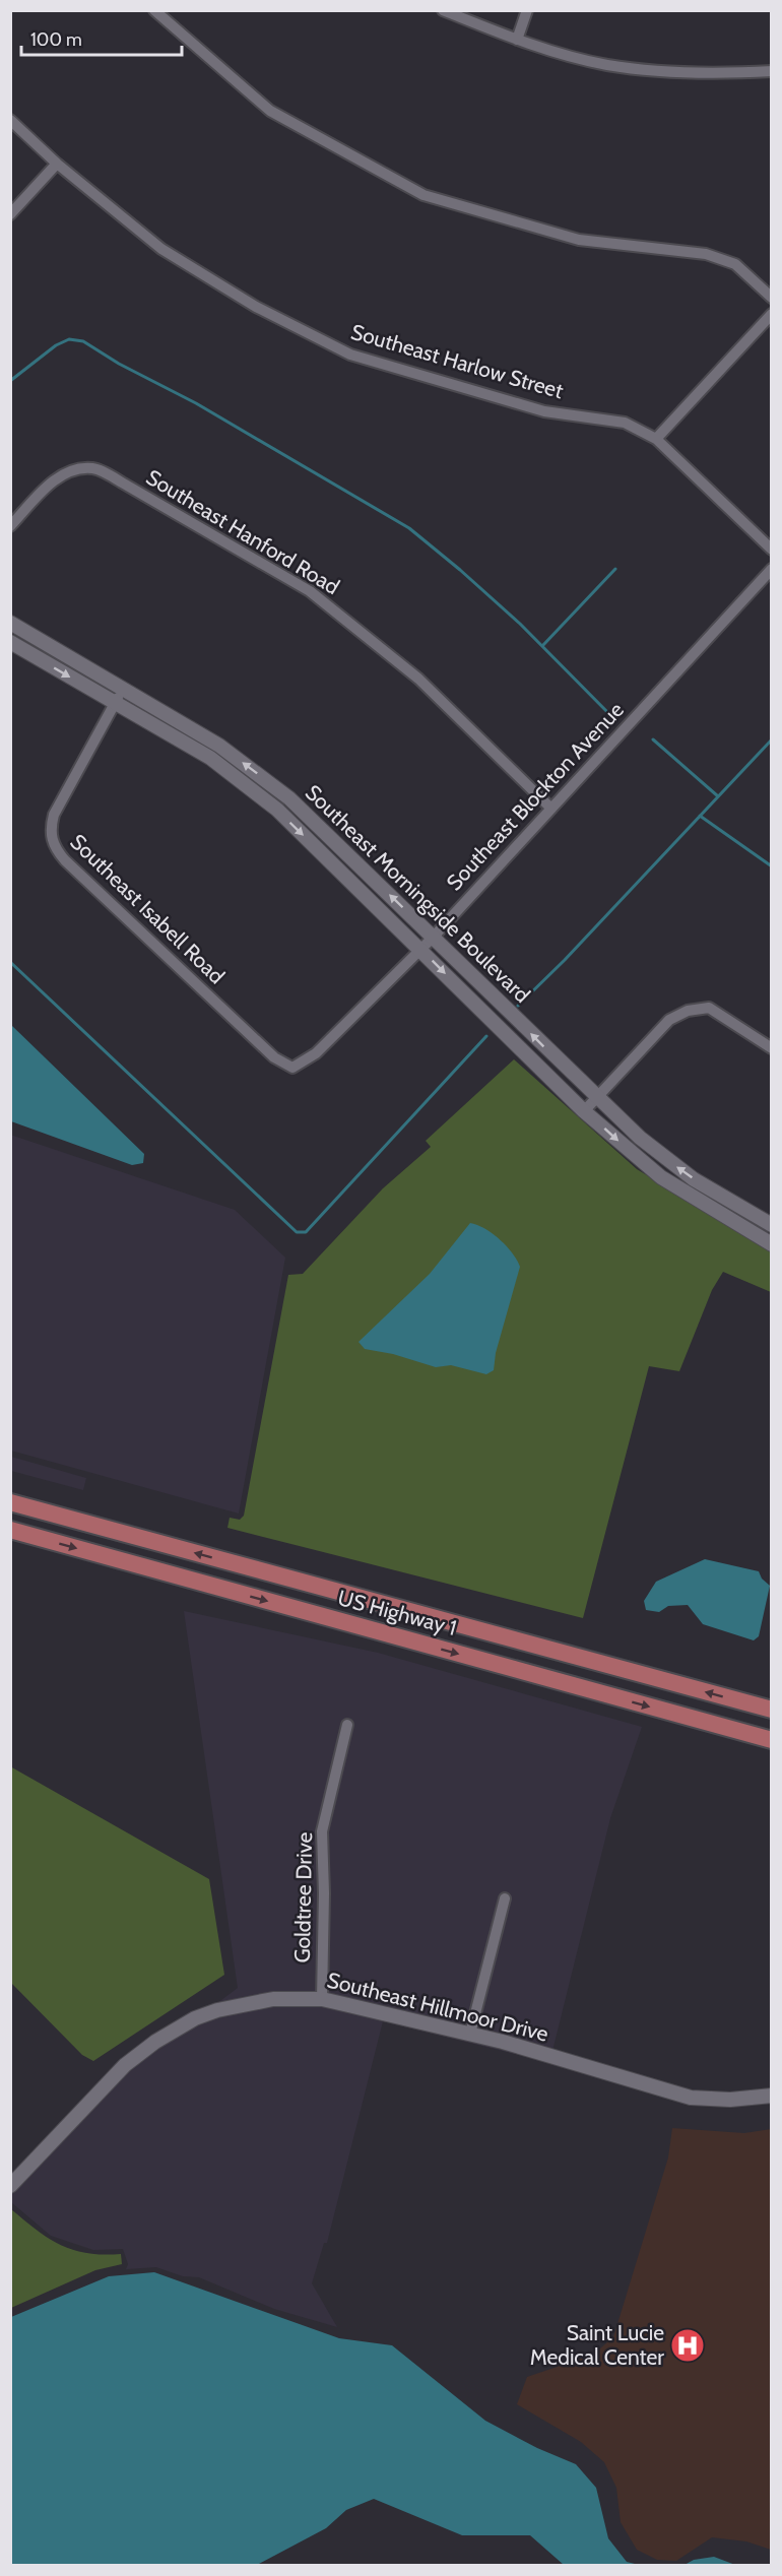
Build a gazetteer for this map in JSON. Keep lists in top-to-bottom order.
{
  "streets": {
    "main road": ["US Highway 1"],
    "street": [
      "Southeast Harlow Street",
      "Southeast Hanford Road",
      "Southeast Blockton Avenue",
      "Southeast Morningside Boulevard",
      "Southeast Isabell Road",
      "Goldtree Drive",
      "Southeast Hillmoor Drive"
    ]
  },
  "crossings": [
    ["Southeast Hanford Road", "Southeast Blockton Avenue"],
    ["Southeast Blockton Avenue", "Southeast Morningside Boulevard"],
    ["Southeast Blockton Avenue", "Southeast Isabell Road"],
    ["Southeast Morningside Boulevard", "Southeast Isabell Road"],
    ["Goldtree Drive", "Southeast Hillmoor Drive"]
  ],
  "places": {
    "hospital": ["Saint Lucie Medical Center"]
  },
  "scale_bar": "100 m"
}
